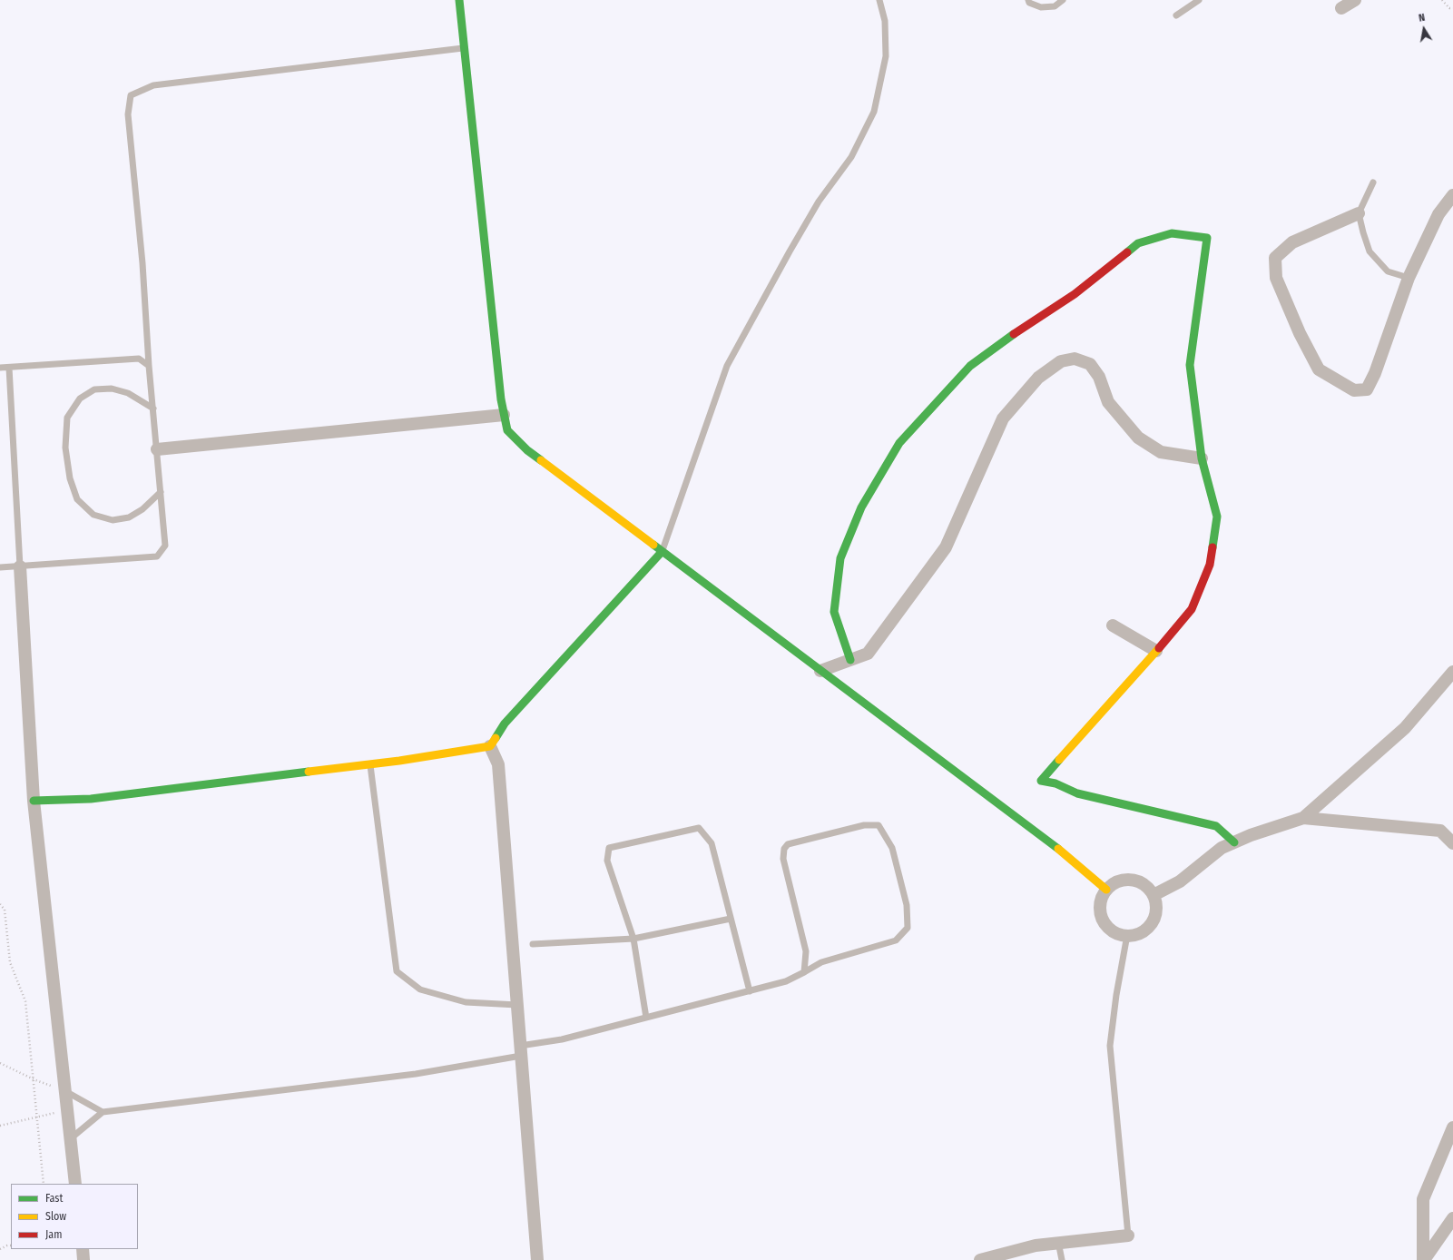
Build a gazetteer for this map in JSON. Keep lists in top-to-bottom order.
{
  "legend": ["Fast", "Slow", "Jam"],
  "north": "top"
}
